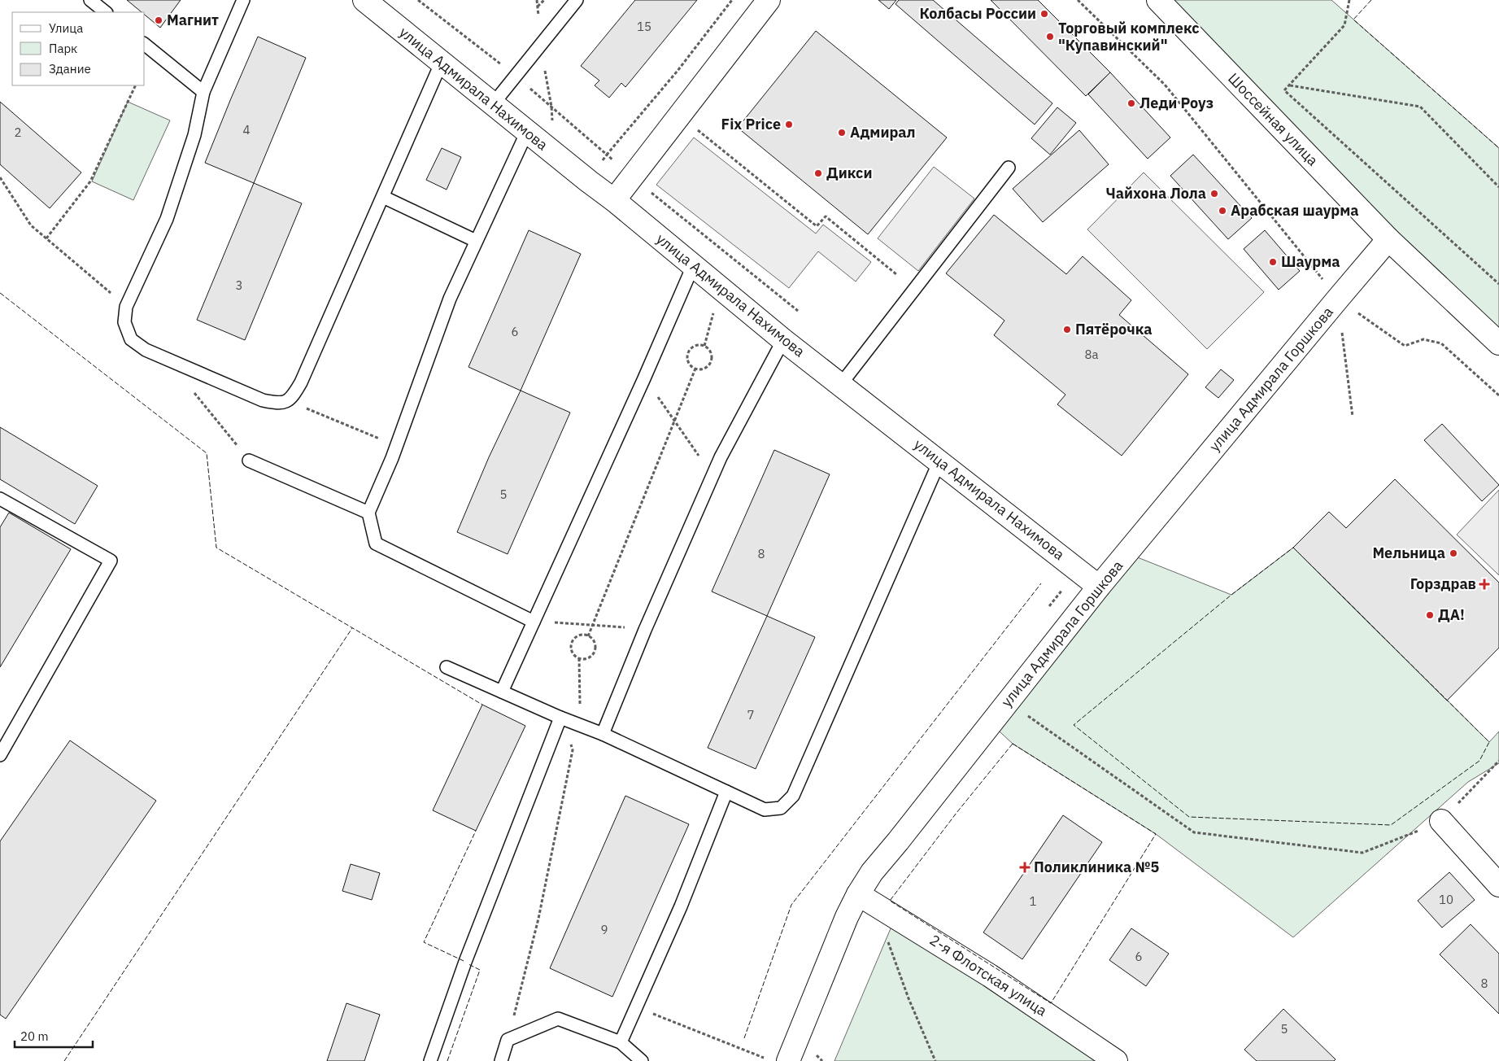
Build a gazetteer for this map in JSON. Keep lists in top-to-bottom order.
{
  "streets": {
    "street": [
      "улица Адмирала Нахимова",
      "Шоссейная улица",
      "улица Адмирала Горшкова",
      "2-я Флотская улица"
    ]
  },
  "crossings": [
    ["улица Адмирала Нахимова", "улица Адмирала Горшкова"],
    ["Шоссейная улица", "улица Адмирала Горшкова"],
    ["улица Адмирала Горшкова", "2-я Флотская улица"]
  ],
  "places": {
    "other": [
      "Колбасы России",
      "Магнит",
      "Торговый комплекс \"Купавинский\"",
      "Леди Роуз",
      "Fix Price",
      "Адмирал",
      "Дикси",
      "Чайхона Лола",
      "Арабская шаурма",
      "Шаурма",
      "Пятёрочка",
      "Мельница",
      "ДА!"
    ],
    "health": ["Горздрав", "Поликлиника №5"]
  },
  "house_numbers": [
    "15",
    "4",
    "2",
    "3",
    "6",
    "8а",
    "5",
    "8",
    "7",
    "10",
    "1",
    "9",
    "6",
    "8",
    "5"
  ],
  "legend": ["Улица", "Парк", "Здание"],
  "scale_bar": "20 m"
}
